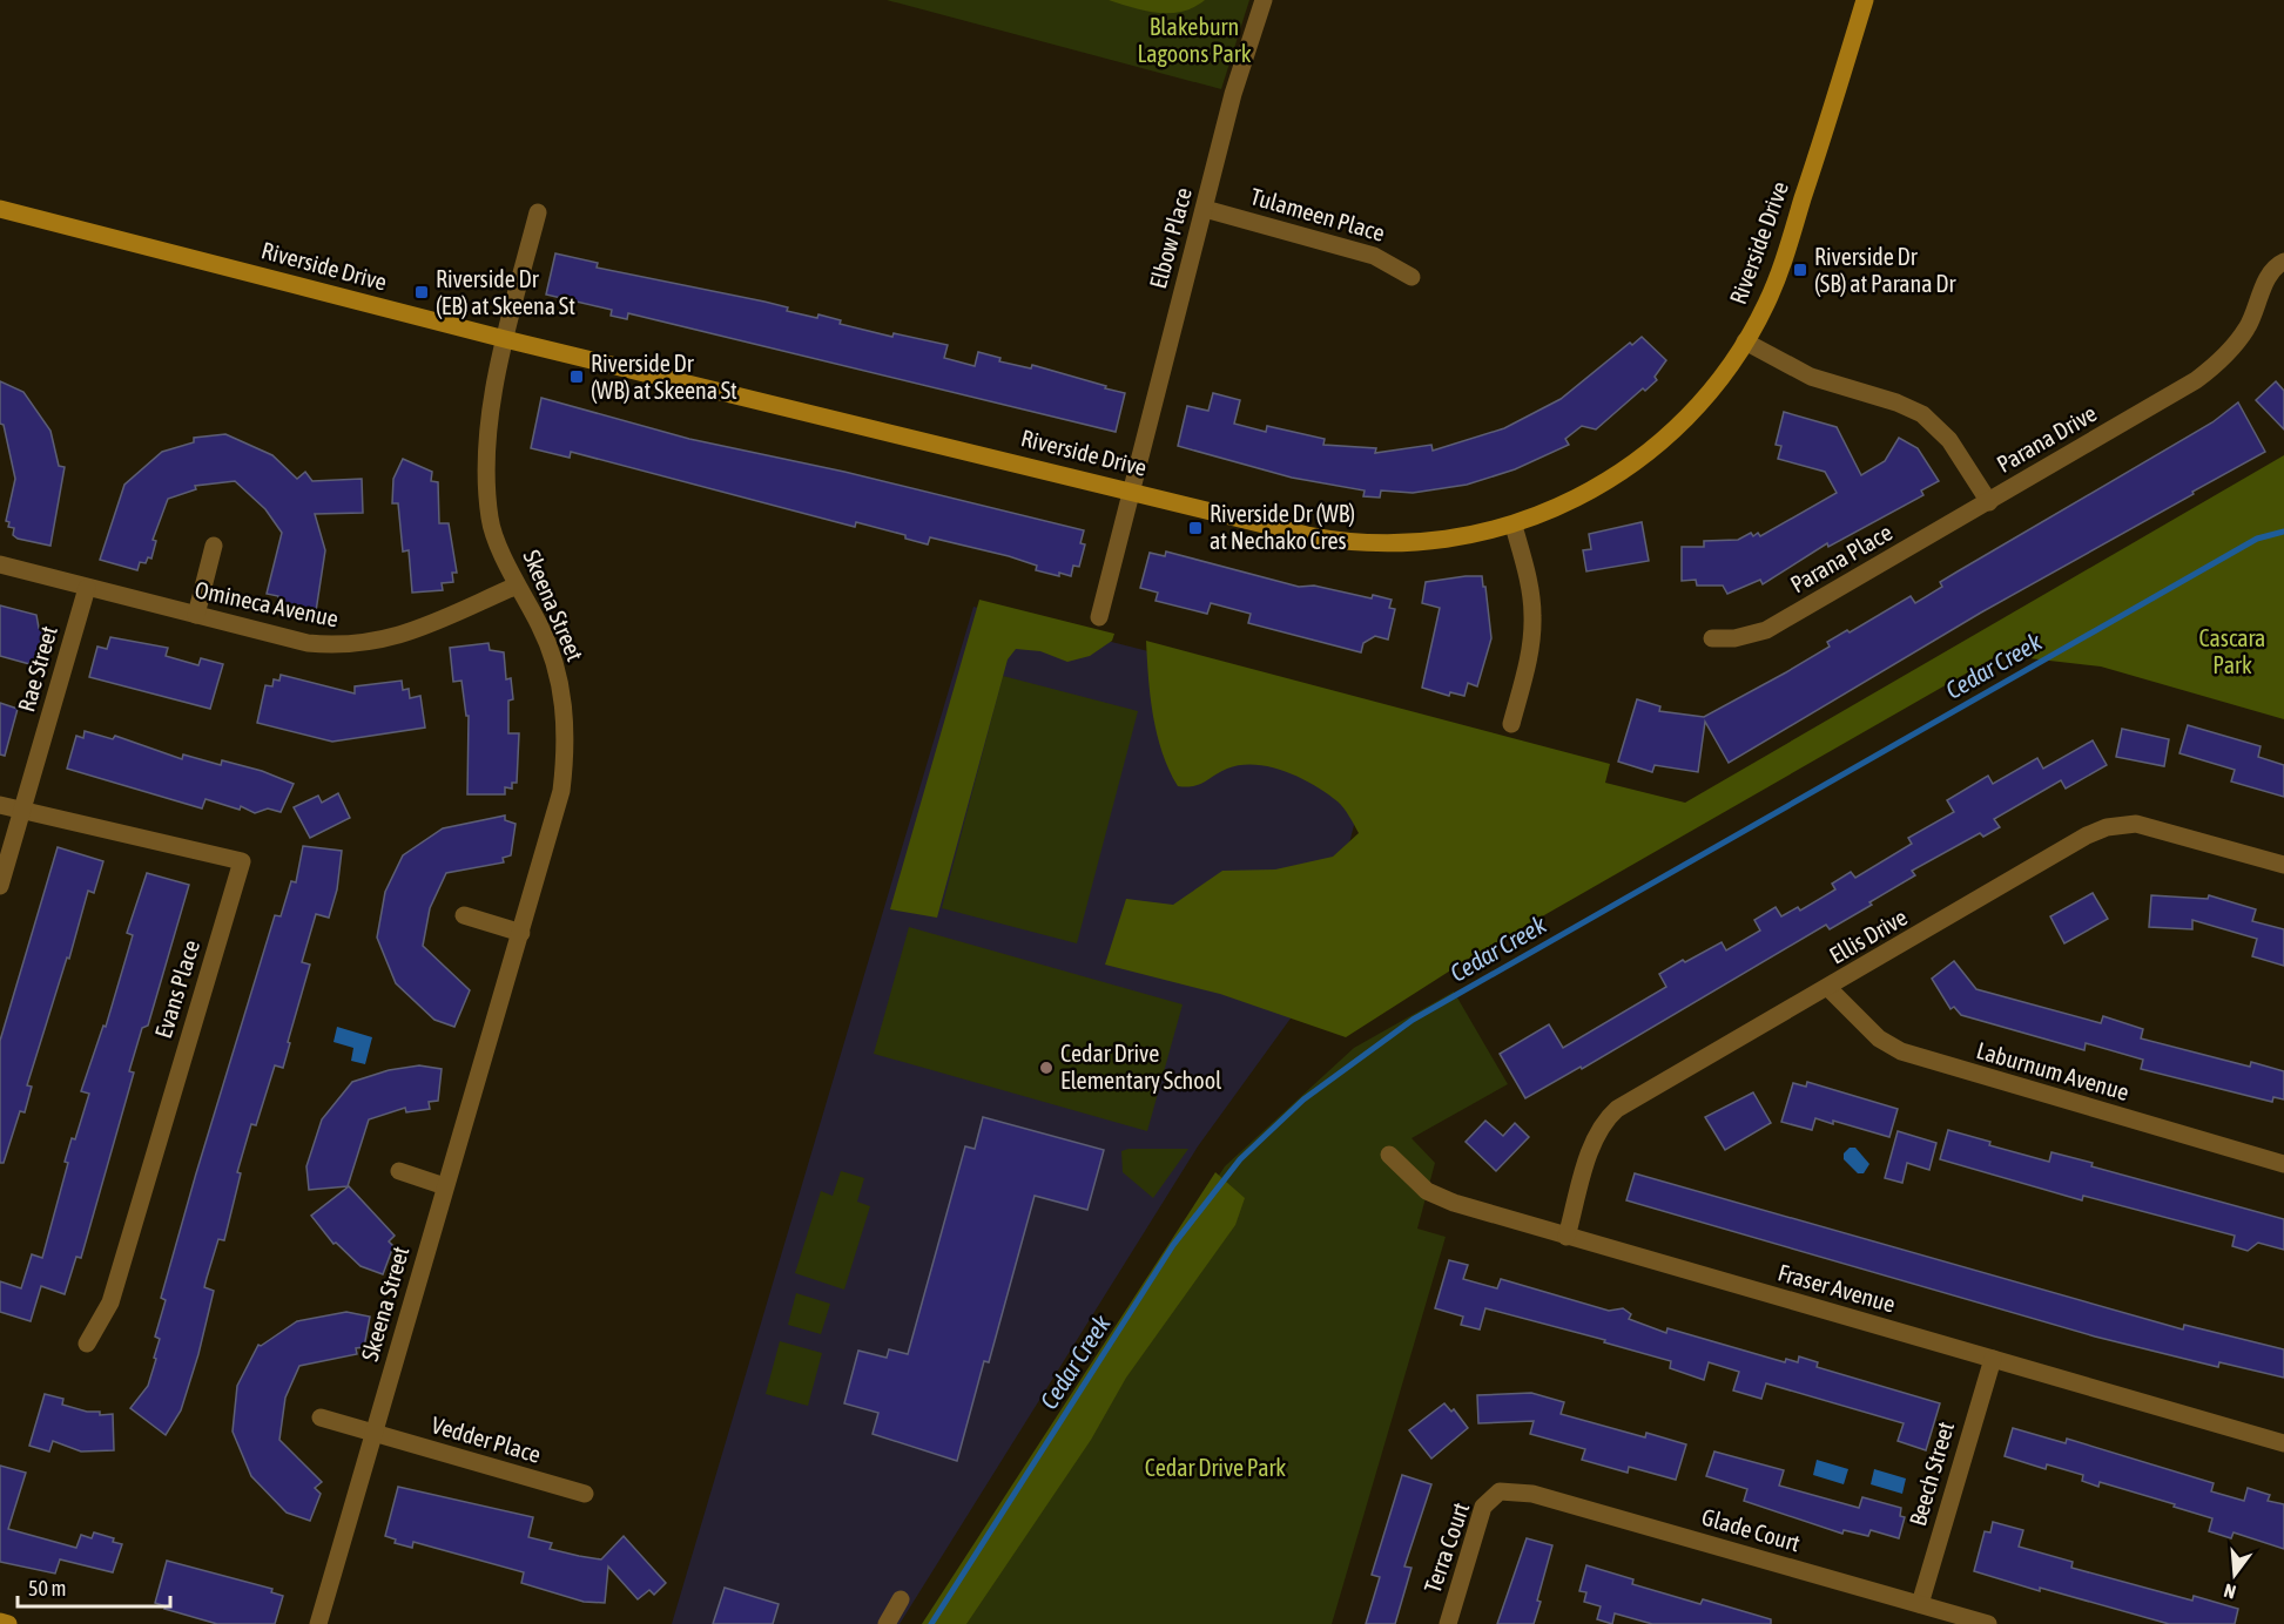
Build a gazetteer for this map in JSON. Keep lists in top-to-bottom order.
{
  "streets": {
    "street": [
      "Tulameen Place",
      "Elbow Place",
      "Riverside Drive",
      "Parana Drive",
      "Parana Place",
      "Omineca Avenue",
      "Skeena Street",
      "Rae Street",
      "Ellis Drive",
      "Evans Place",
      "Laburnum Avenue",
      "Fraser Avenue",
      "Vedder Place",
      "Beech Street",
      "Glade Court",
      "Terra Court"
    ]
  },
  "crossings": [
    ["Tulameen Place", "Elbow Place"],
    ["Elbow Place", "Riverside Drive"],
    ["Riverside Drive", "Parana Drive"],
    ["Riverside Drive", "Skeena Street"],
    ["Parana Drive", "Parana Place"],
    ["Omineca Avenue", "Skeena Street"],
    ["Omineca Avenue", "Rae Street"],
    ["Skeena Street", "Vedder Place"],
    ["Rae Street", "Evans Place"],
    ["Ellis Drive", "Laburnum Avenue"],
    ["Ellis Drive", "Fraser Avenue"],
    ["Fraser Avenue", "Beech Street"],
    ["Beech Street", "Glade Court"],
    ["Glade Court", "Terra Court"]
  ],
  "water": ["Cedar Creek"],
  "parks": ["Blakeburn Lagoons Park", "Cascara Park", "Cedar Drive Park"],
  "places": {
    "transit": [
      "Riverside Dr (SB) at Parana Dr",
      "Riverside Dr (EB) at Skeena St",
      "Riverside Dr (WB) at Skeena St",
      "Riverside Dr (WB) at Nechako Cres"
    ],
    "other": ["Cedar Drive Elementary School"]
  },
  "scale_bar": "50 m",
  "north": "bottom"
}
